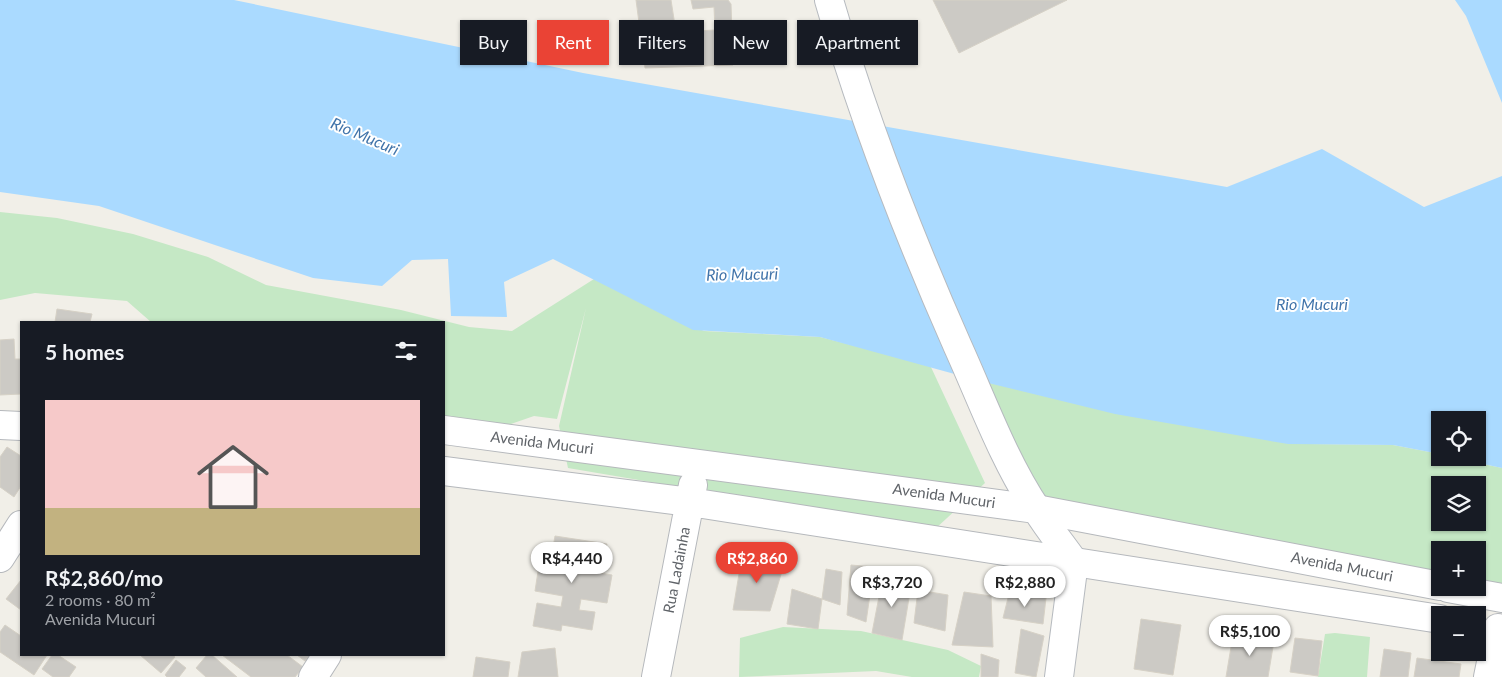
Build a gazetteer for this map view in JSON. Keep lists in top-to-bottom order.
{
  "streets": {
    "street": ["Avenida Mucuri", "Rua Ladainha"]
  },
  "crossings": [
    ["Avenida Mucuri", "Rua Ladainha"]
  ],
  "water": ["Rio Mucuri"],
  "page": {
    "chip": [
      "Buy",
      "Rent",
      "Filters",
      "New",
      "Apartment"
    ],
    "heading": "5 homes",
    "list": [
      {
        "name": "R$2,860/mo",
        "note": "2 rooms · 80 m² · Avenida Mucuri"
      }
    ],
    "map_buttons": ["+", "−"],
    "price": [
      "R$4,440",
      "R$2,860",
      "R$3,720",
      "R$2,880",
      "R$5,100"
    ]
  }
}
